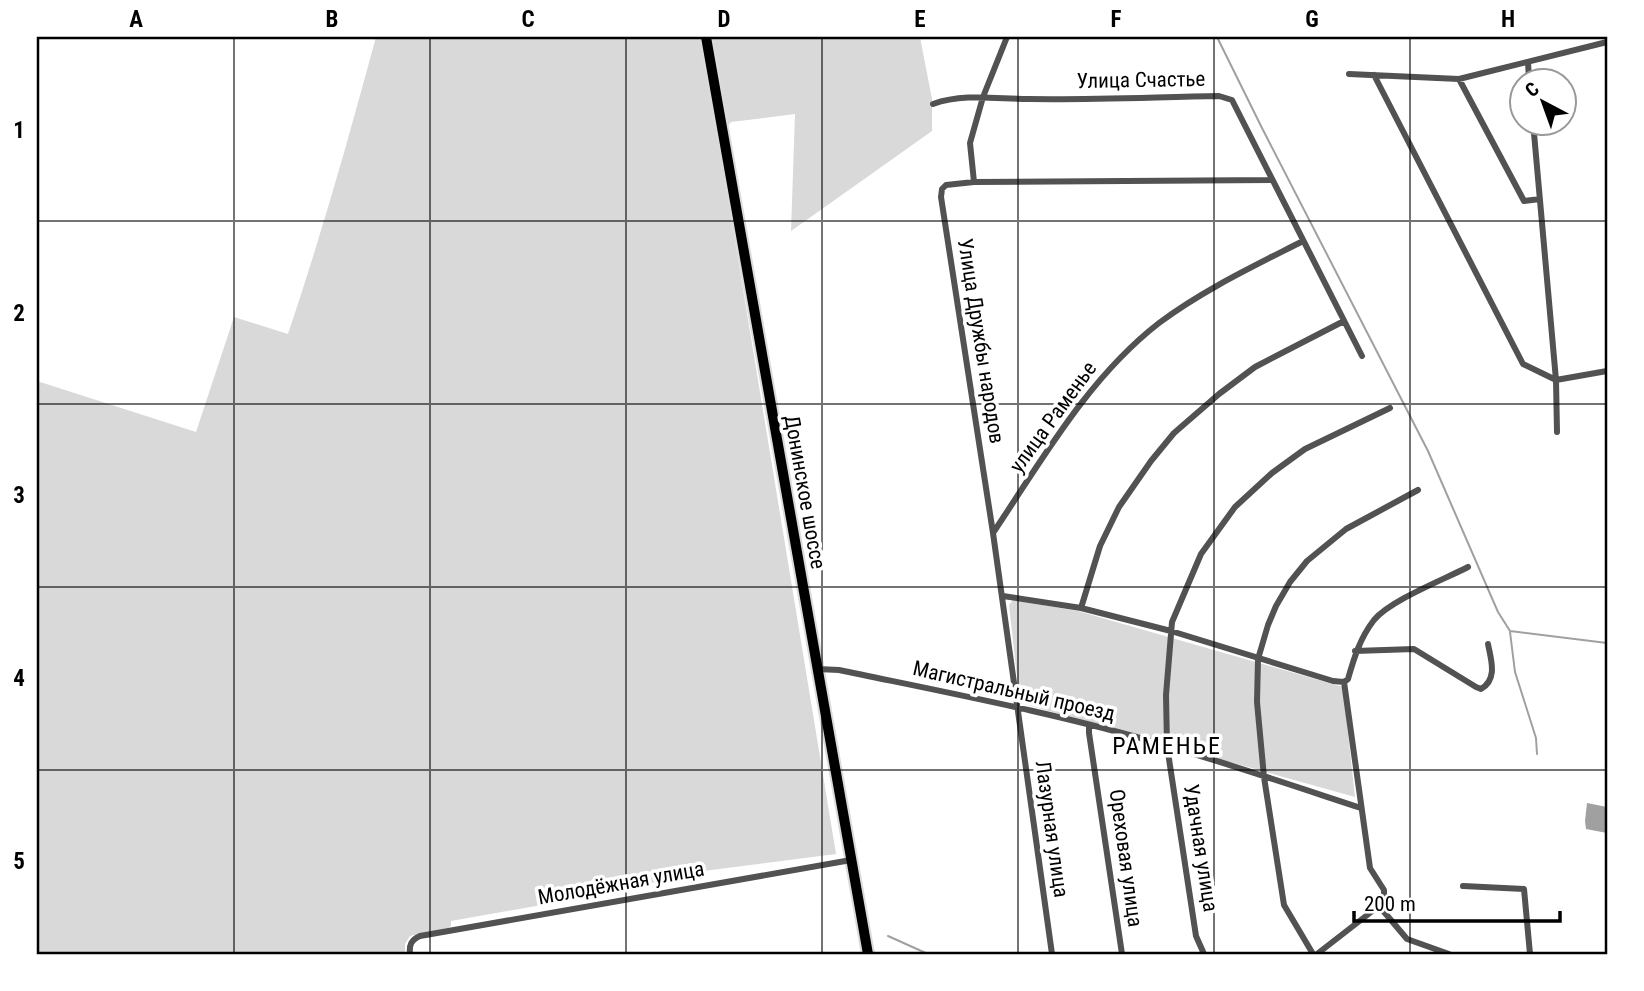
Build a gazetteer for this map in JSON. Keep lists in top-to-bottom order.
{
  "streets": {
    "main road": ["Донинское шоссе"],
    "street": [
      "Улица Счастье",
      "Улица Дружбы народов",
      "улица Раменье",
      "Магистральный проезд",
      "Лазурная улица",
      "Удачная улица",
      "Ореховая улица",
      "Молодёжная улица"
    ]
  },
  "crossings": [
    ["Улица Счастье", "Улица Дружбы народов"],
    ["Улица Счастье", "улица Раменье"],
    ["Улица Дружбы народов", "улица Раменье"],
    ["Донинское шоссе", "Магистральный проезд"],
    ["Донинское шоссе", "Молодёжная улица"],
    ["Магистральный проезд", "Лазурная улица"],
    ["Магистральный проезд", "Удачная улица"],
    ["Магистральный проезд", "Ореховая улица"]
  ],
  "districts": ["РАМЕНЬЕ"],
  "scale_bar": "200 m",
  "north": "top left",
  "grid": {
    "columns": [
      "A",
      "B",
      "C",
      "D",
      "E",
      "F",
      "G",
      "H"
    ],
    "rows": [
      "1",
      "2",
      "3",
      "4",
      "5"
    ]
  }
}
